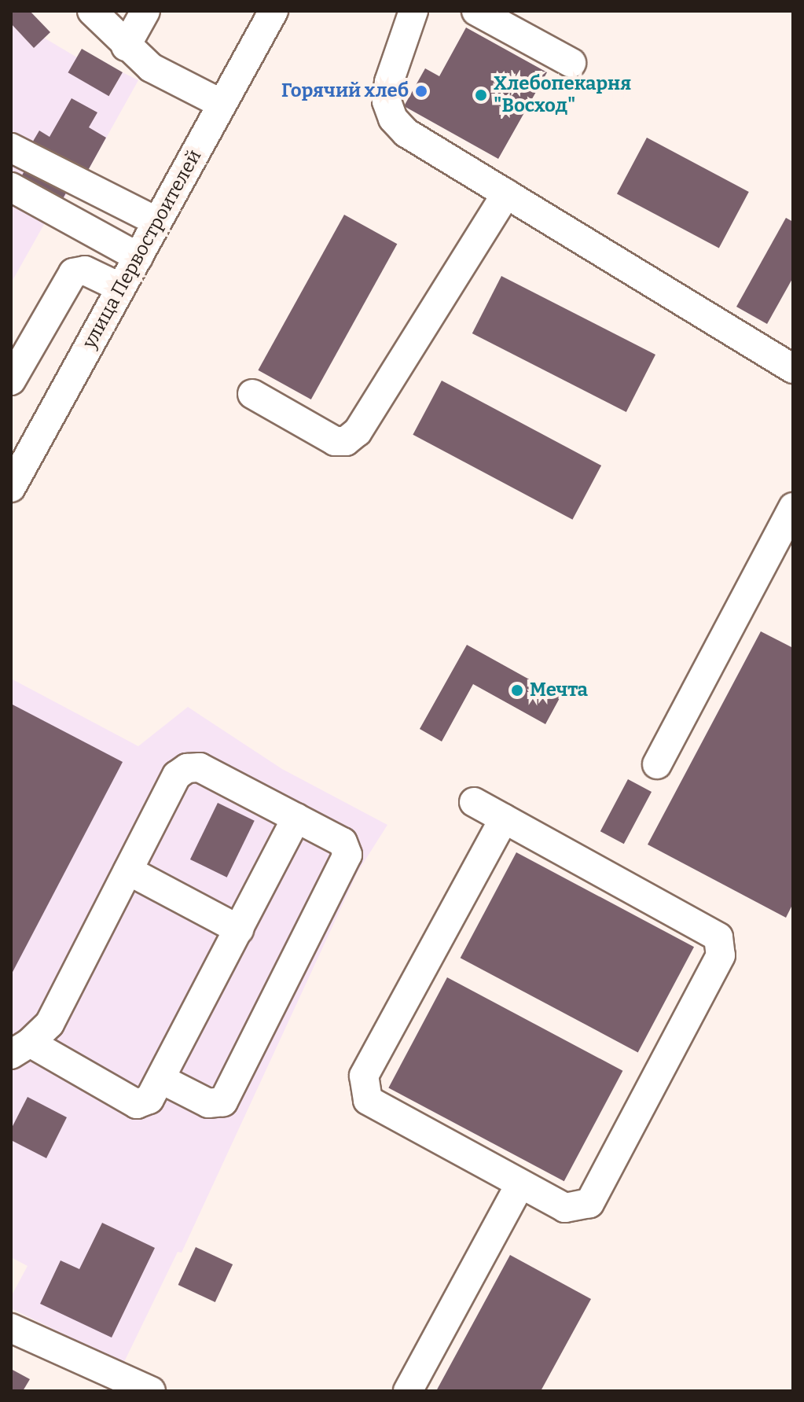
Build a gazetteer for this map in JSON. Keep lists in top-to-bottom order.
{
  "streets": {
    "street": ["улица Первостроителей"]
  },
  "places": ["Горячий хлеб", "Хлебопекарня \"Восход\"", "Мечта"]
}
